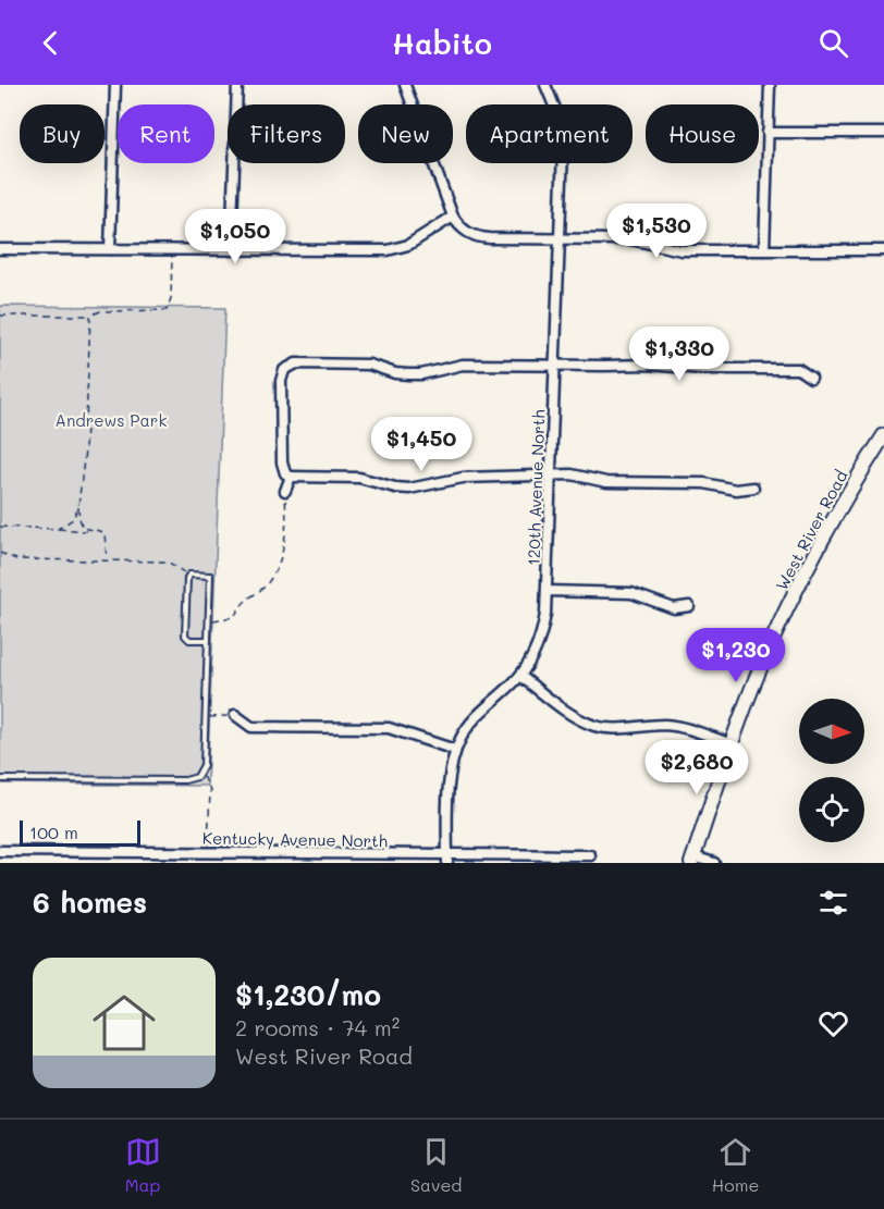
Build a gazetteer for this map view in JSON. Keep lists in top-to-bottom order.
{
  "streets": {
    "main road": ["West River Road"],
    "street": ["120th Avenue North", "Kentucky Avenue North"]
  },
  "crossings": [
    ["120th Avenue North", "Kentucky Avenue North"]
  ],
  "parks": ["Andrews Park"],
  "scale_bar": "100 m",
  "north": "right",
  "page": {
    "header": "Habito",
    "chip": [
      "Buy",
      "Rent",
      "Filters",
      "New",
      "Apartment",
      "House"
    ],
    "price": [
      "$1,530",
      "$1,050",
      "$1,330",
      "$1,450",
      "$1,230",
      "$2,680"
    ],
    "scale": "100 m",
    "heading": "6 homes",
    "list": [
      {
        "name": "$1,230/mo",
        "note": "2 rooms · 74 m² · West River Road"
      }
    ],
    "tabs": ["Map", "Saved", "Home"]
  }
}
